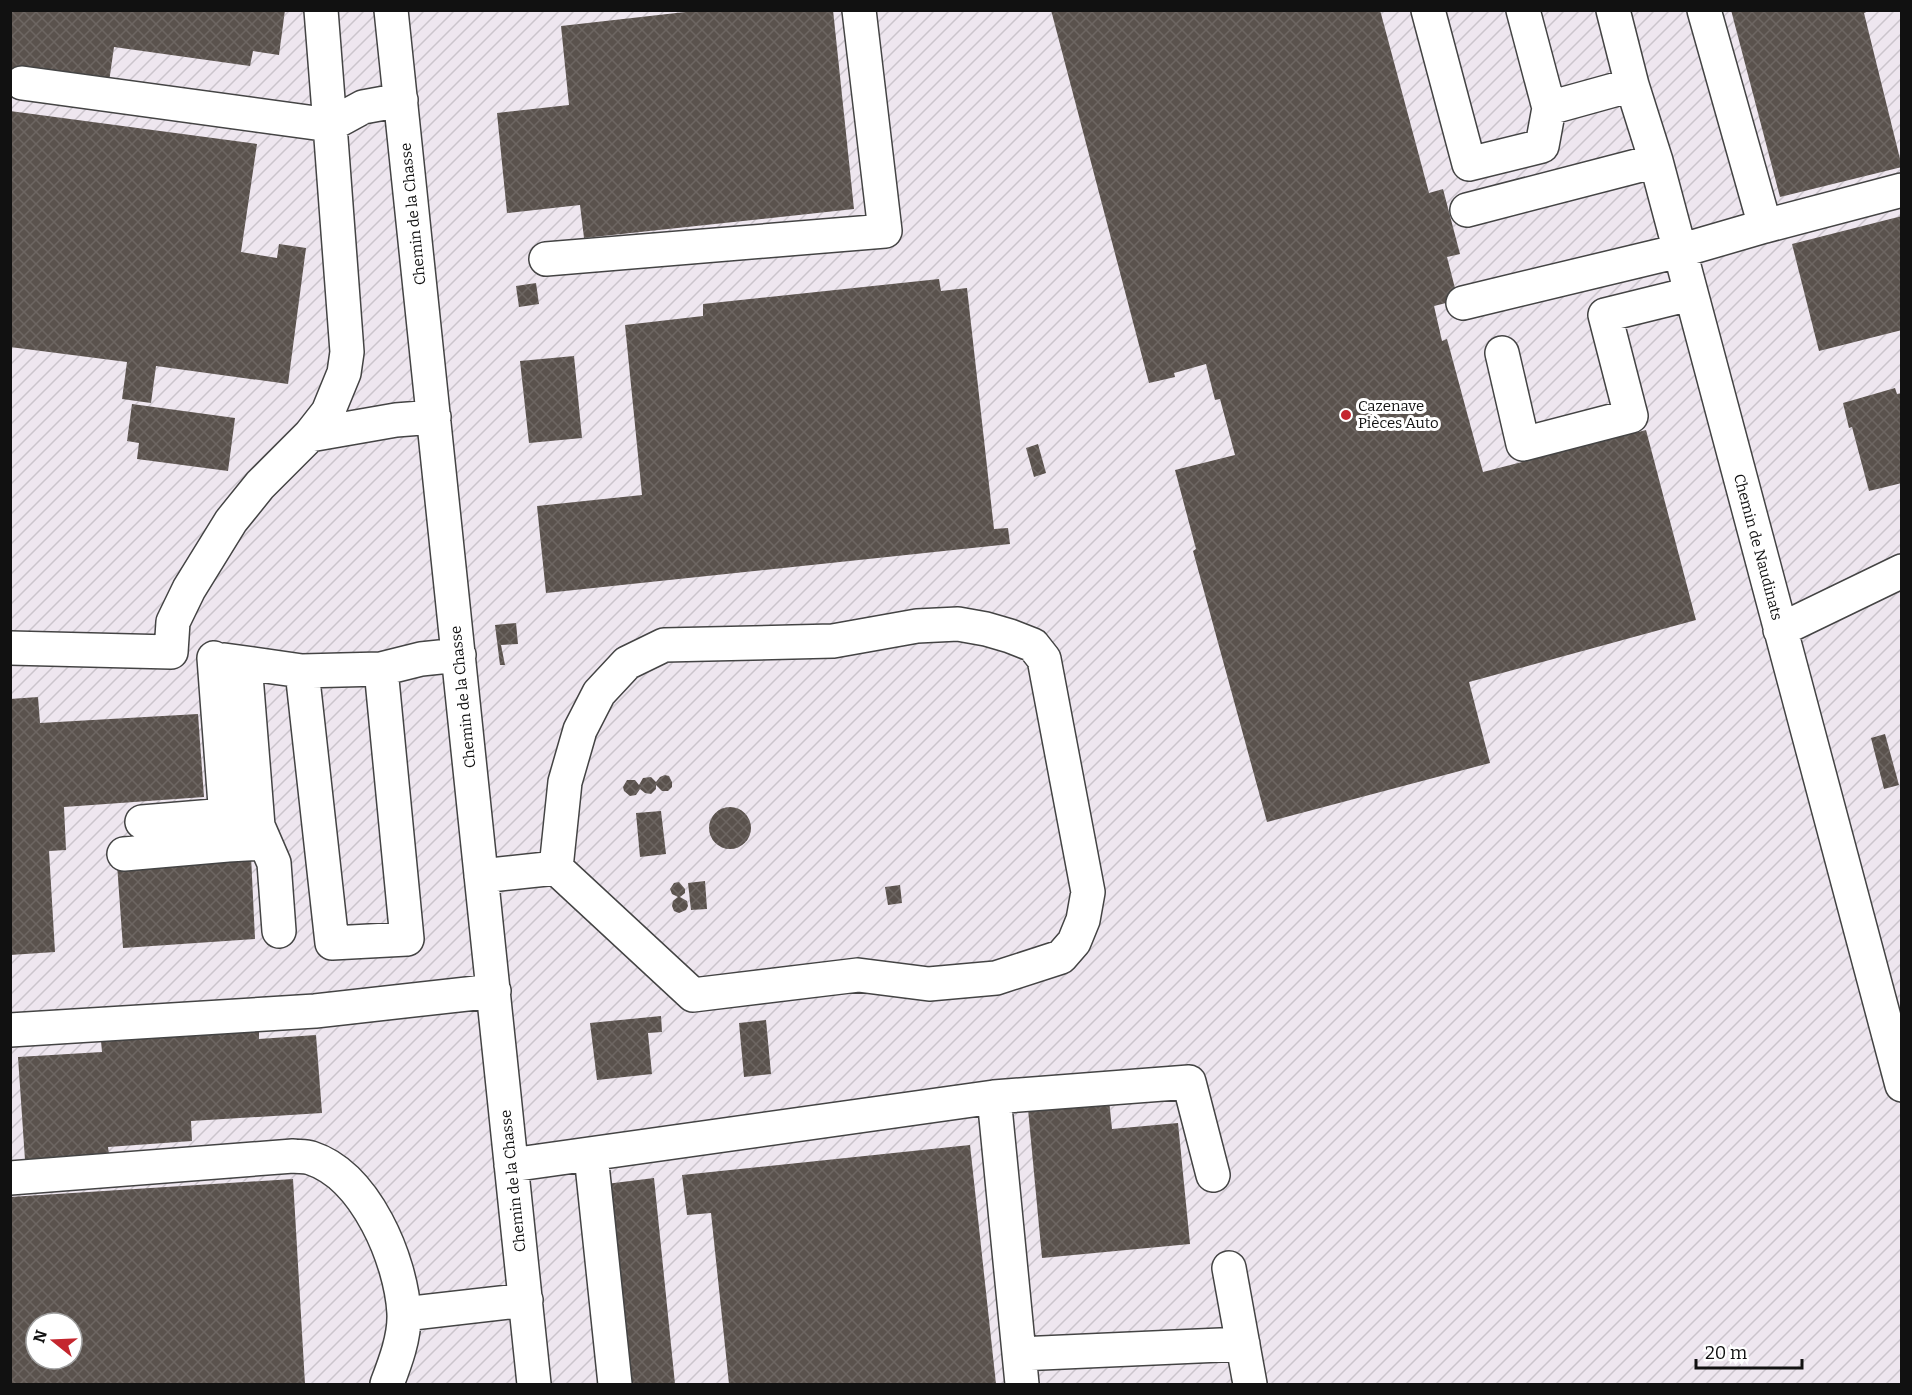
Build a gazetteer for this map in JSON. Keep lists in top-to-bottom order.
{
  "streets": {
    "street": ["Chemin de la Chasse", "Chemin de Naudinats"]
  },
  "places": ["Cazenave Pièces Auto"],
  "scale_bar": "20 m",
  "north": "left"
}
